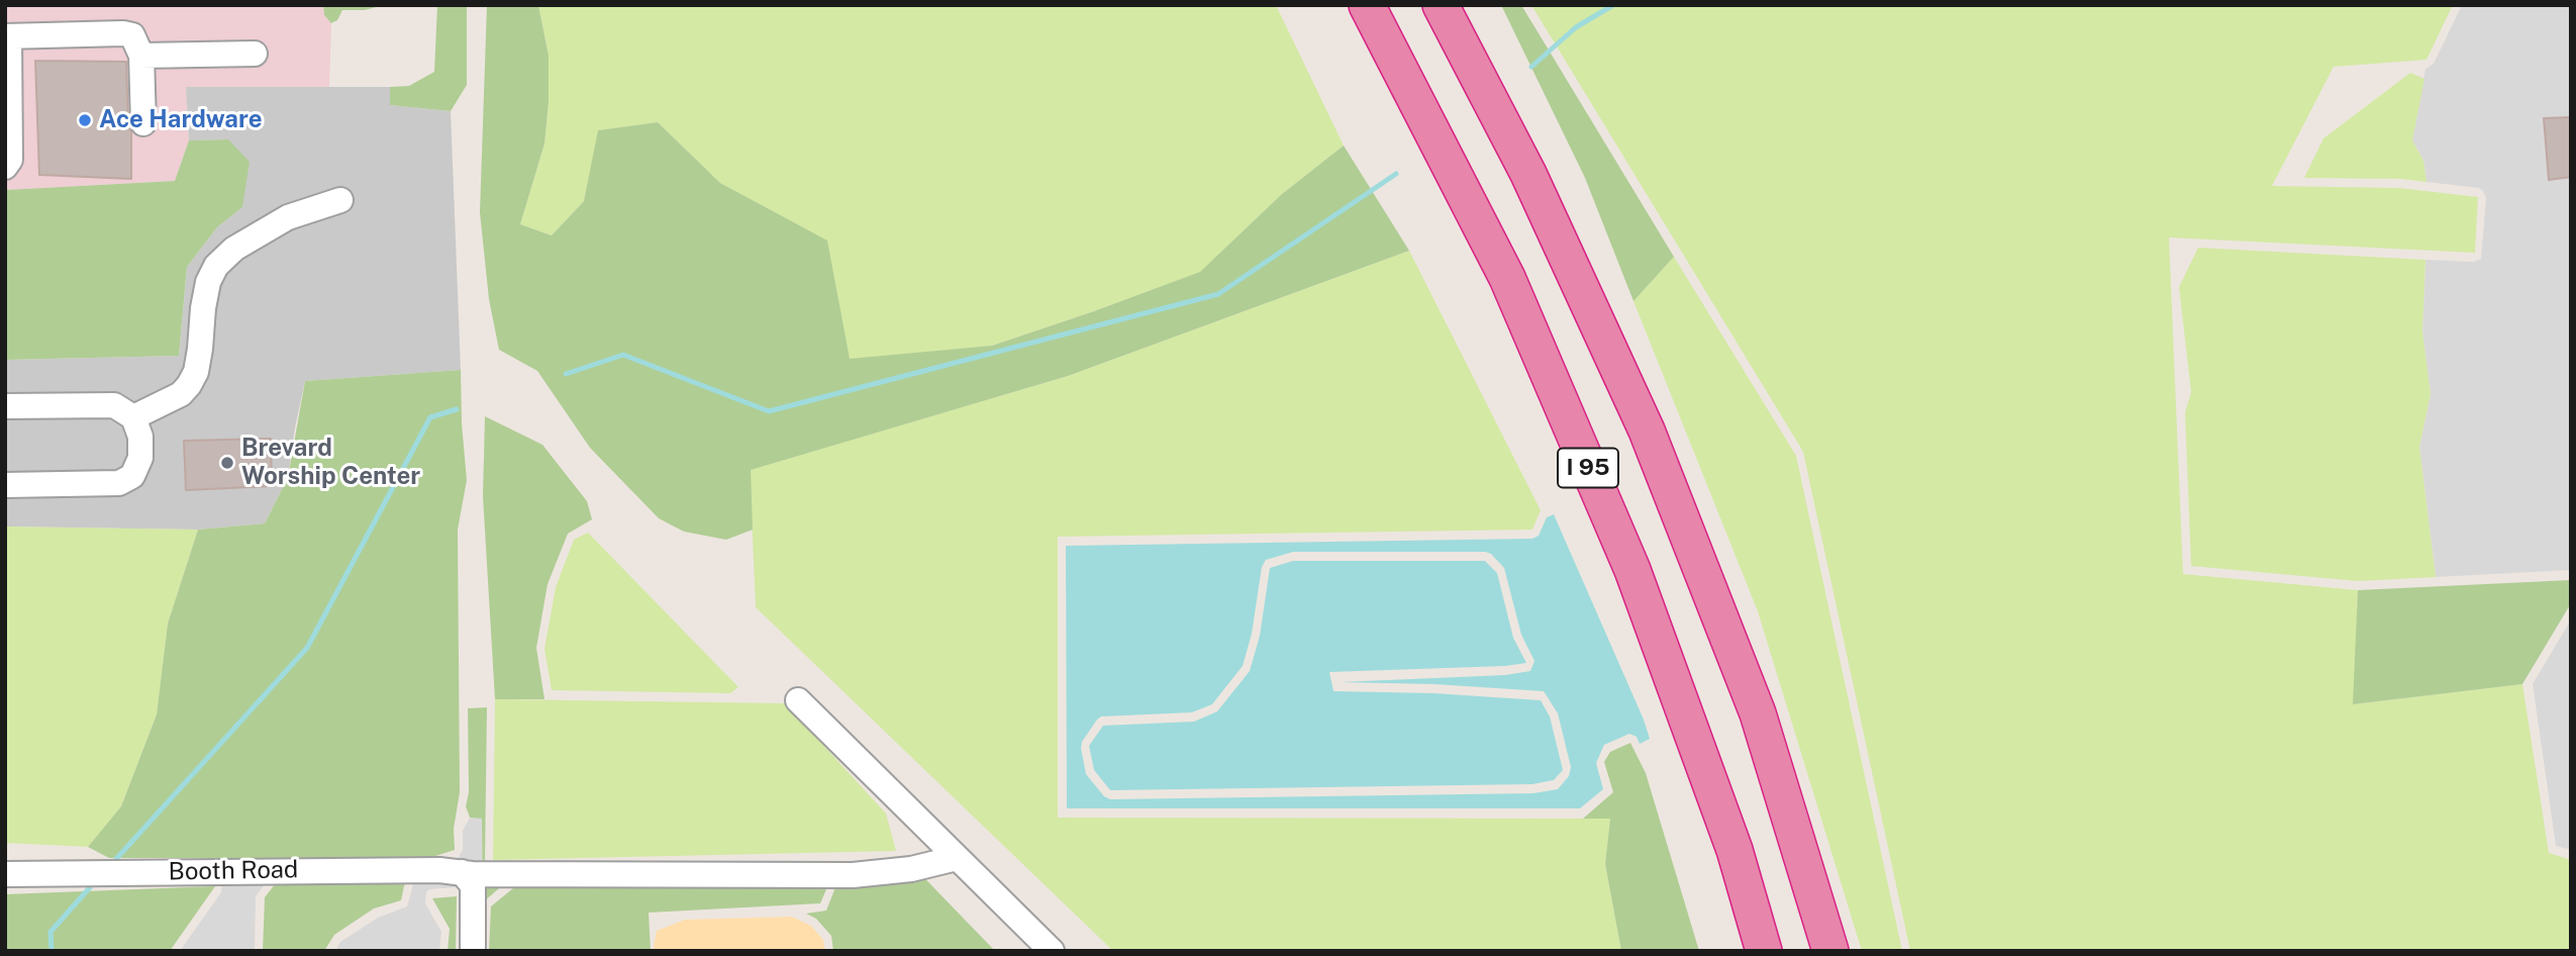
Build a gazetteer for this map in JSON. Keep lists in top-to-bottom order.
{
  "streets": {
    "highway": ["I 95"],
    "street": ["Booth Road"]
  },
  "places": ["Ace Hardware", "Brevard Worship Center"]
}
